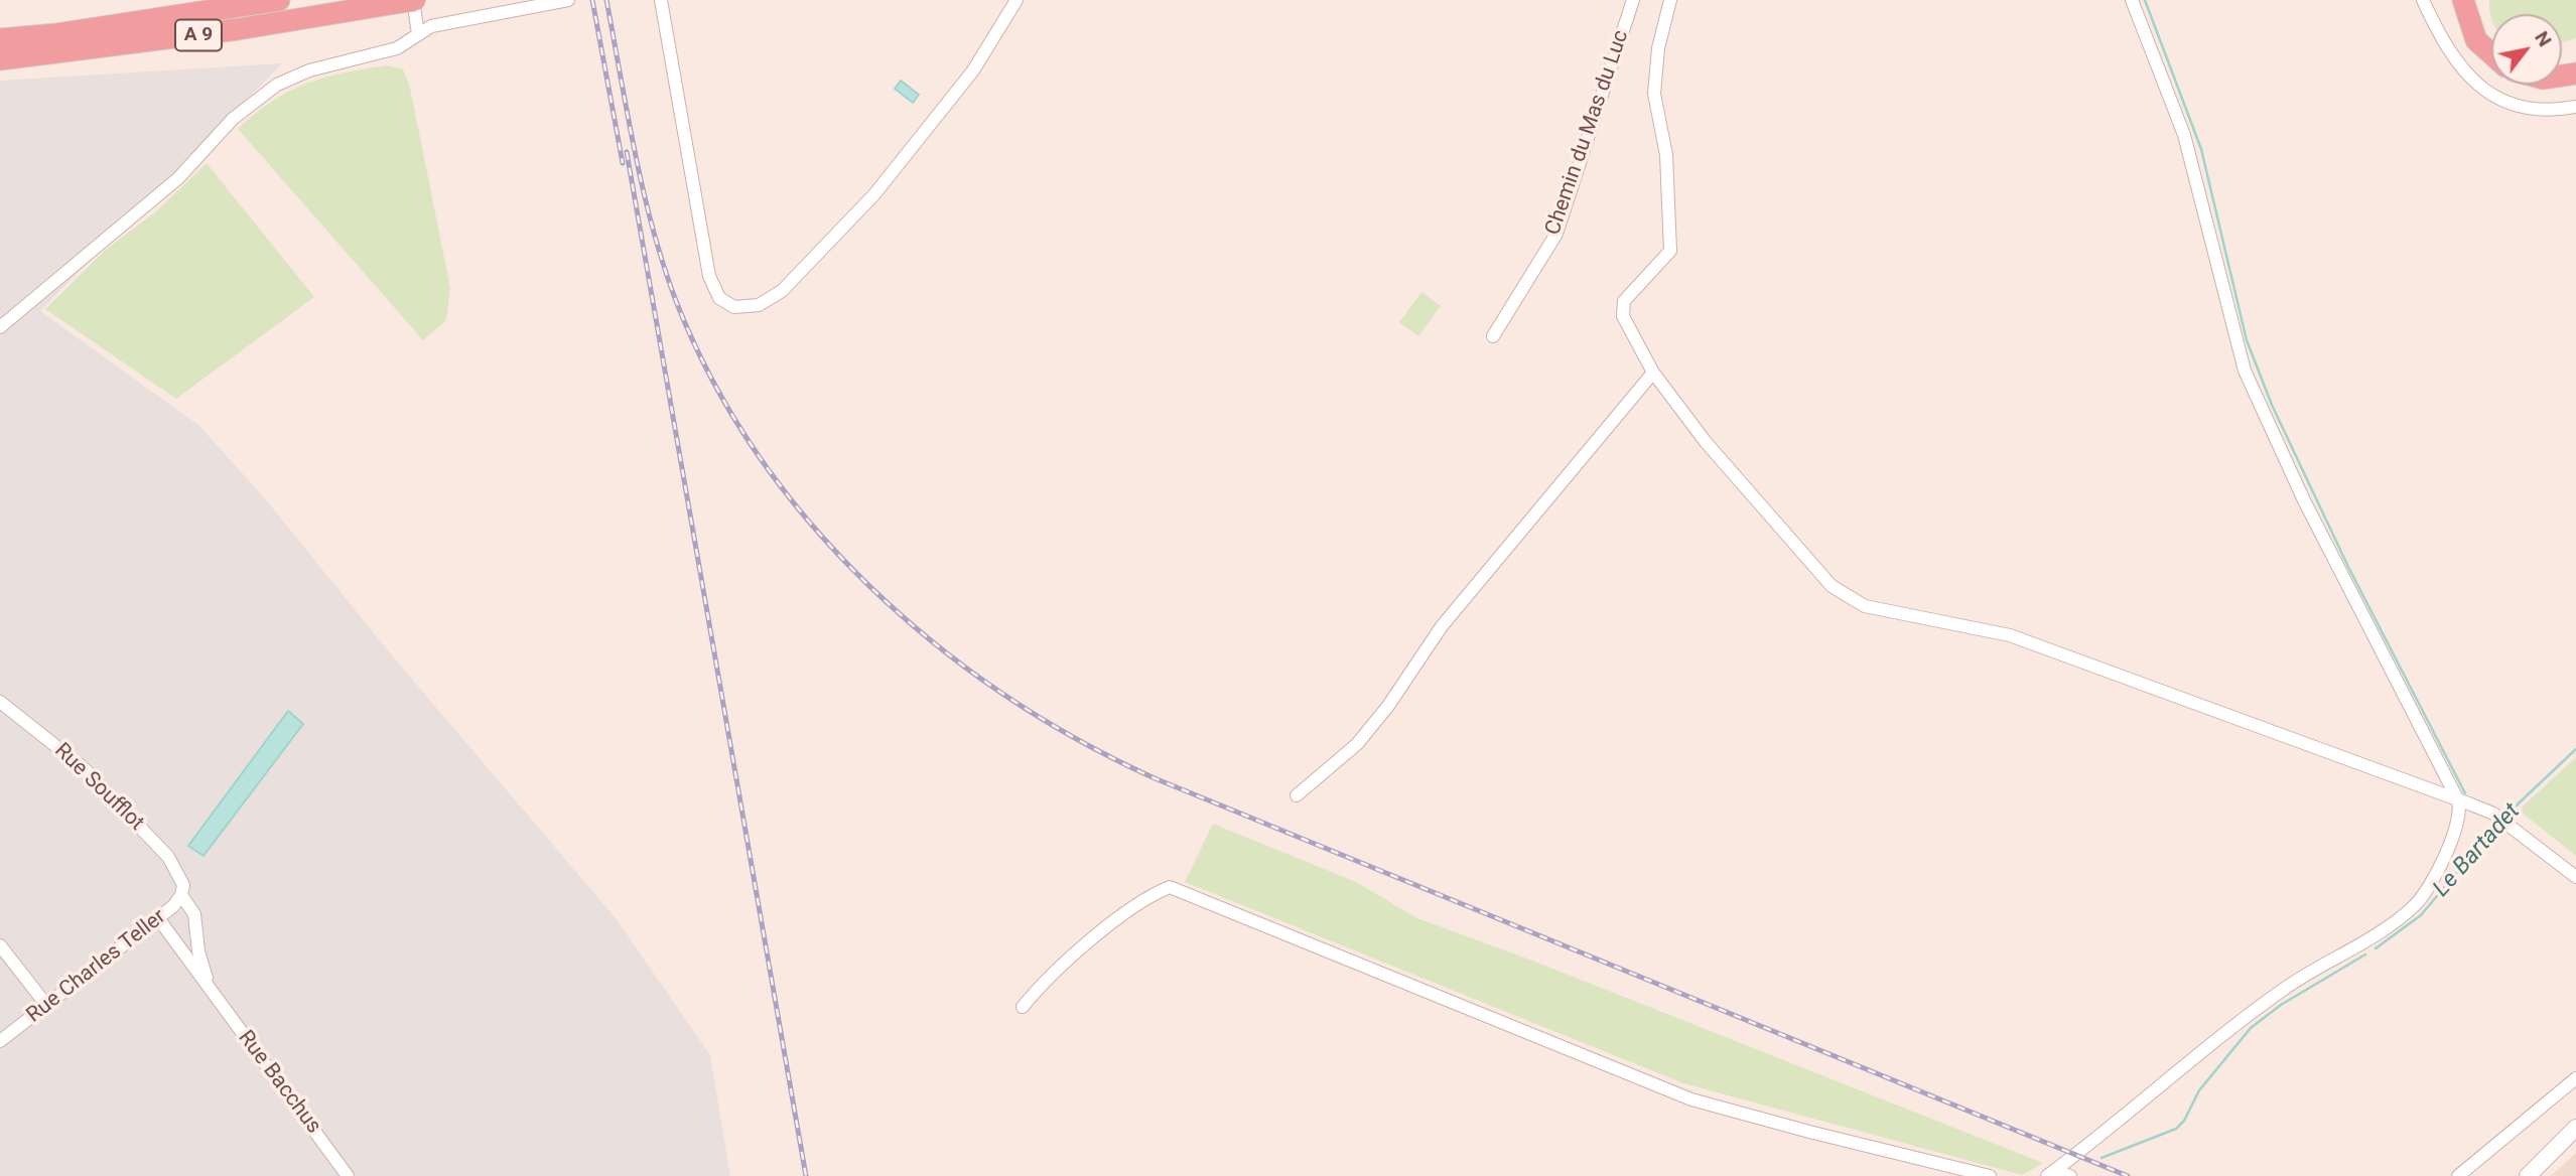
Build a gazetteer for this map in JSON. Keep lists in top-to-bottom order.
{
  "streets": {
    "highway": ["A 9"],
    "street": [
      "Chemin du Mas du Luc",
      "Rue Soufflot",
      "Rue Charles Teller",
      "Rue Bacchus"
    ]
  },
  "crossings": [
    ["Rue Soufflot", "Rue Charles Teller"],
    ["Rue Soufflot", "Rue Bacchus"],
    ["Rue Charles Teller", "Rue Bacchus"]
  ],
  "water": ["Le Bartadet"],
  "north": "top right"
}
